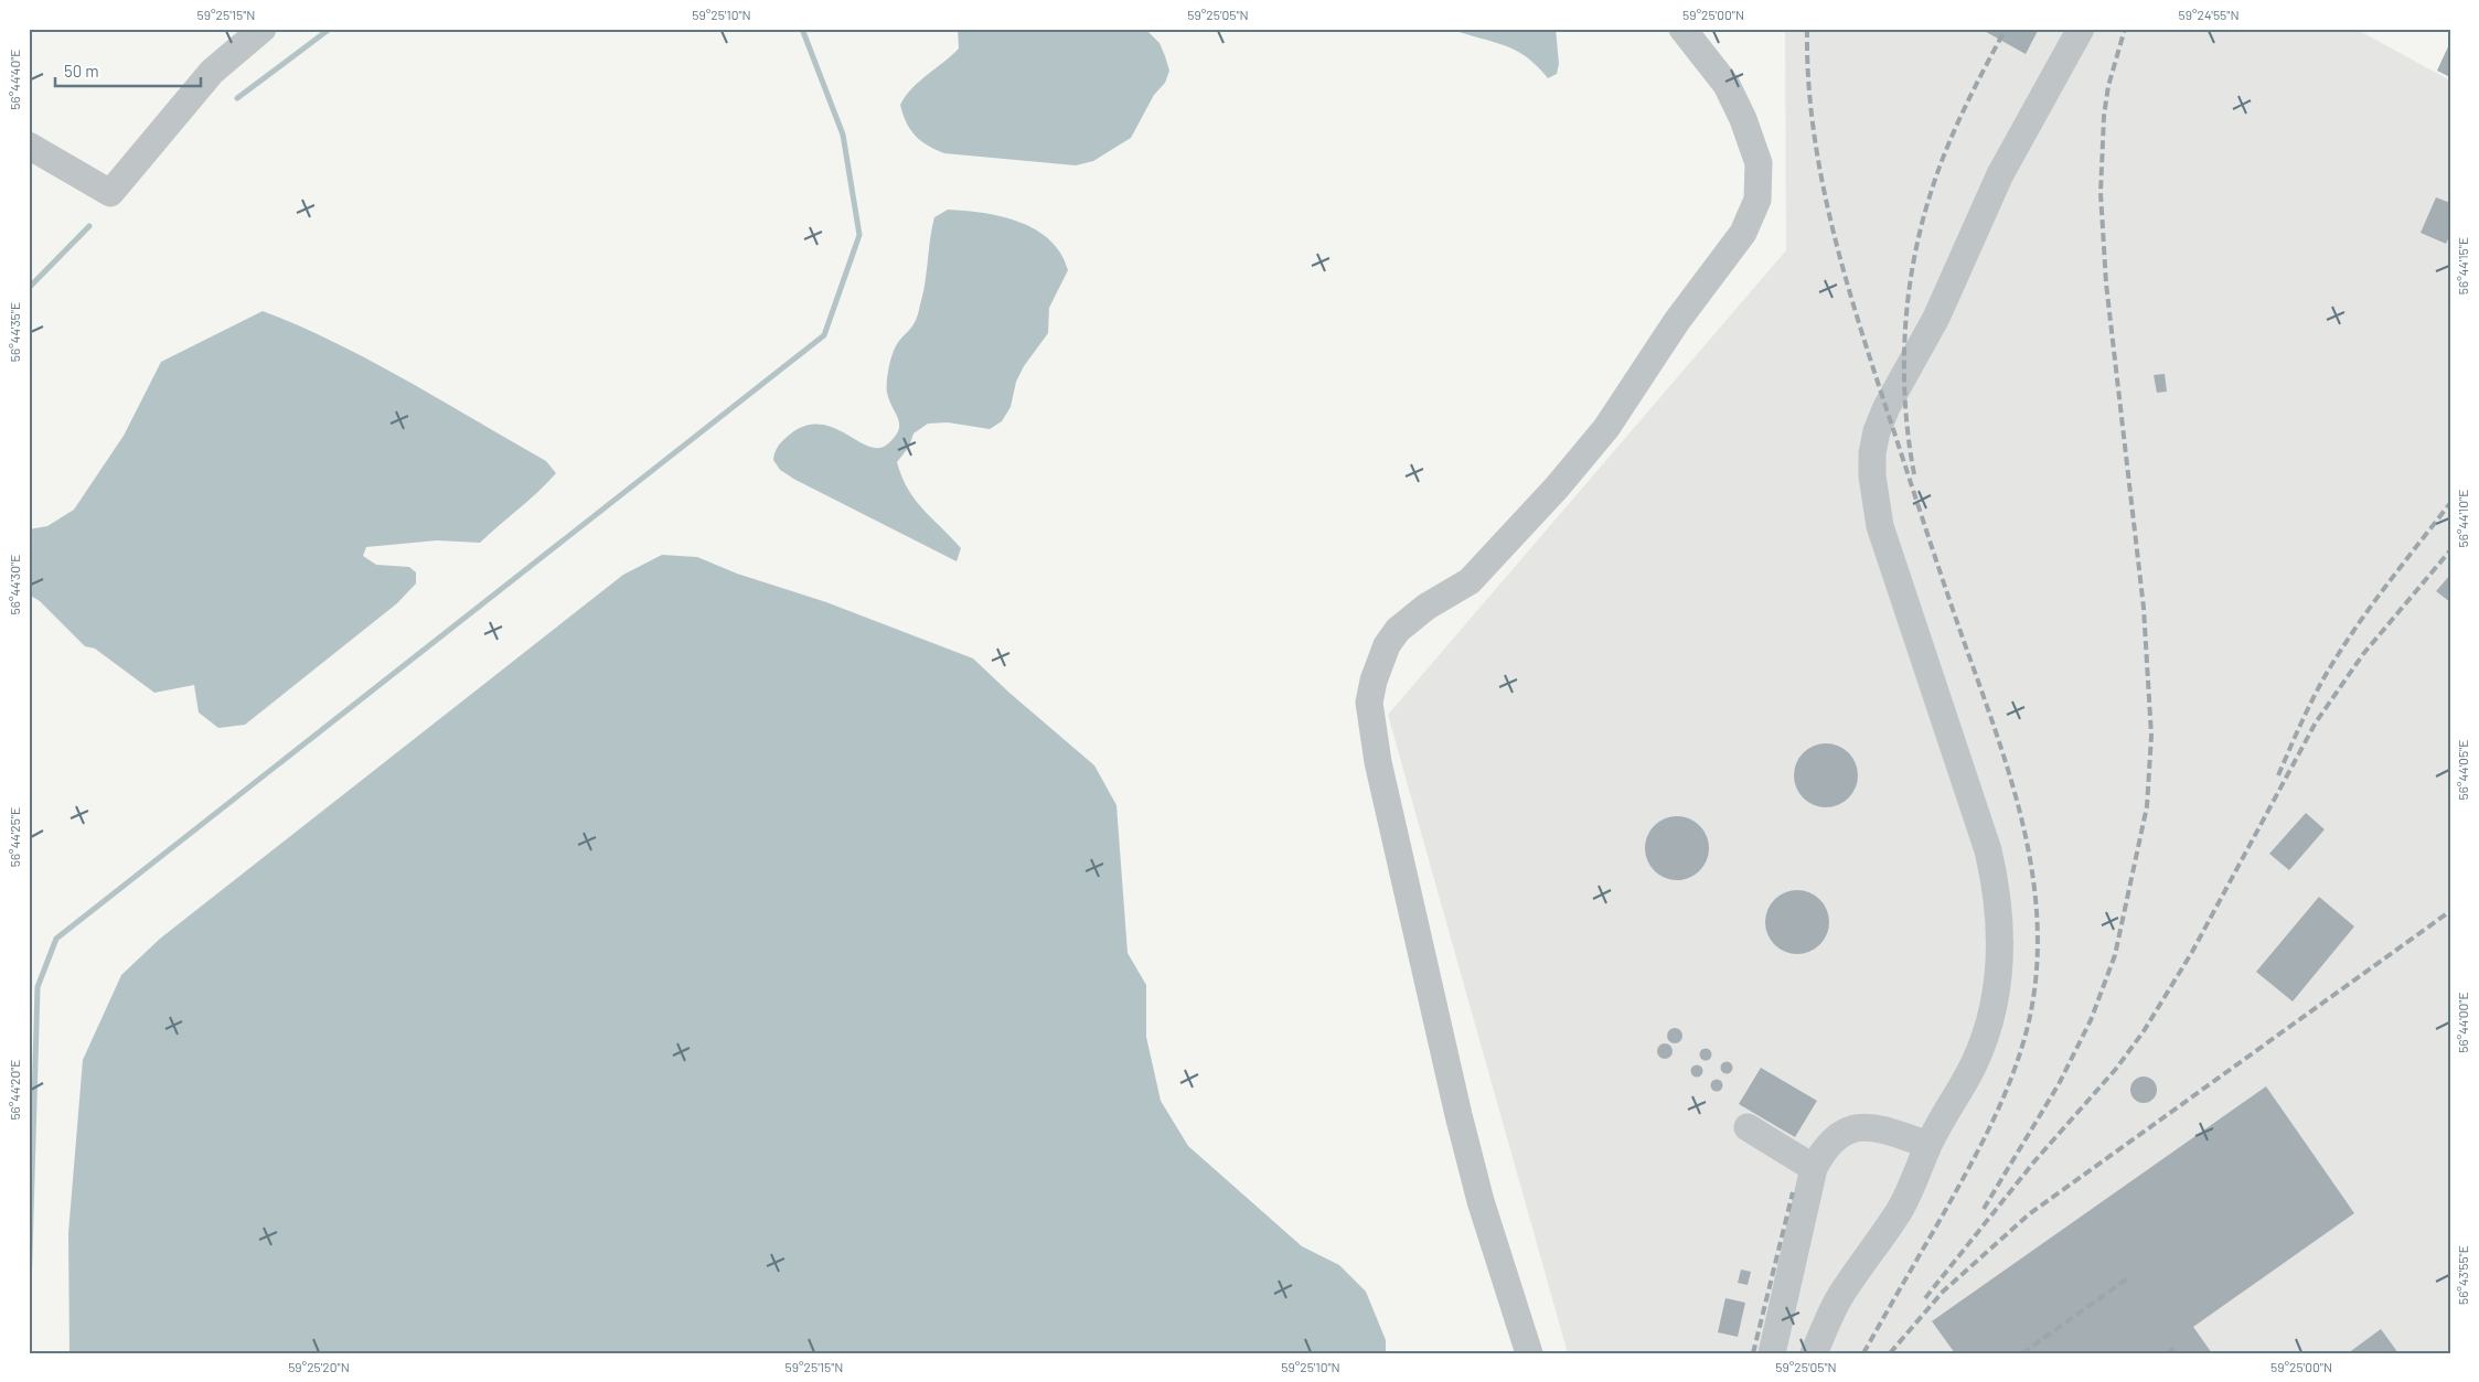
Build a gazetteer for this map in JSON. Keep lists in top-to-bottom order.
{
  "scale_bar": "50 m",
  "coordinates": [
    "59°25'15\"N",
    "59°25'10\"N",
    "59°25'05\"N",
    "59°25'00\"N",
    "59°24'55\"N",
    "56°44'40\"E",
    "56°44'15\"E",
    "56°44'35\"E",
    "56°44'10\"E",
    "56°44'30\"E",
    "56°44'05\"E",
    "56°44'25\"E",
    "56°44'00\"E",
    "56°44'20\"E",
    "56°43'55\"E",
    "59°25'20\"N"
  ]
}
